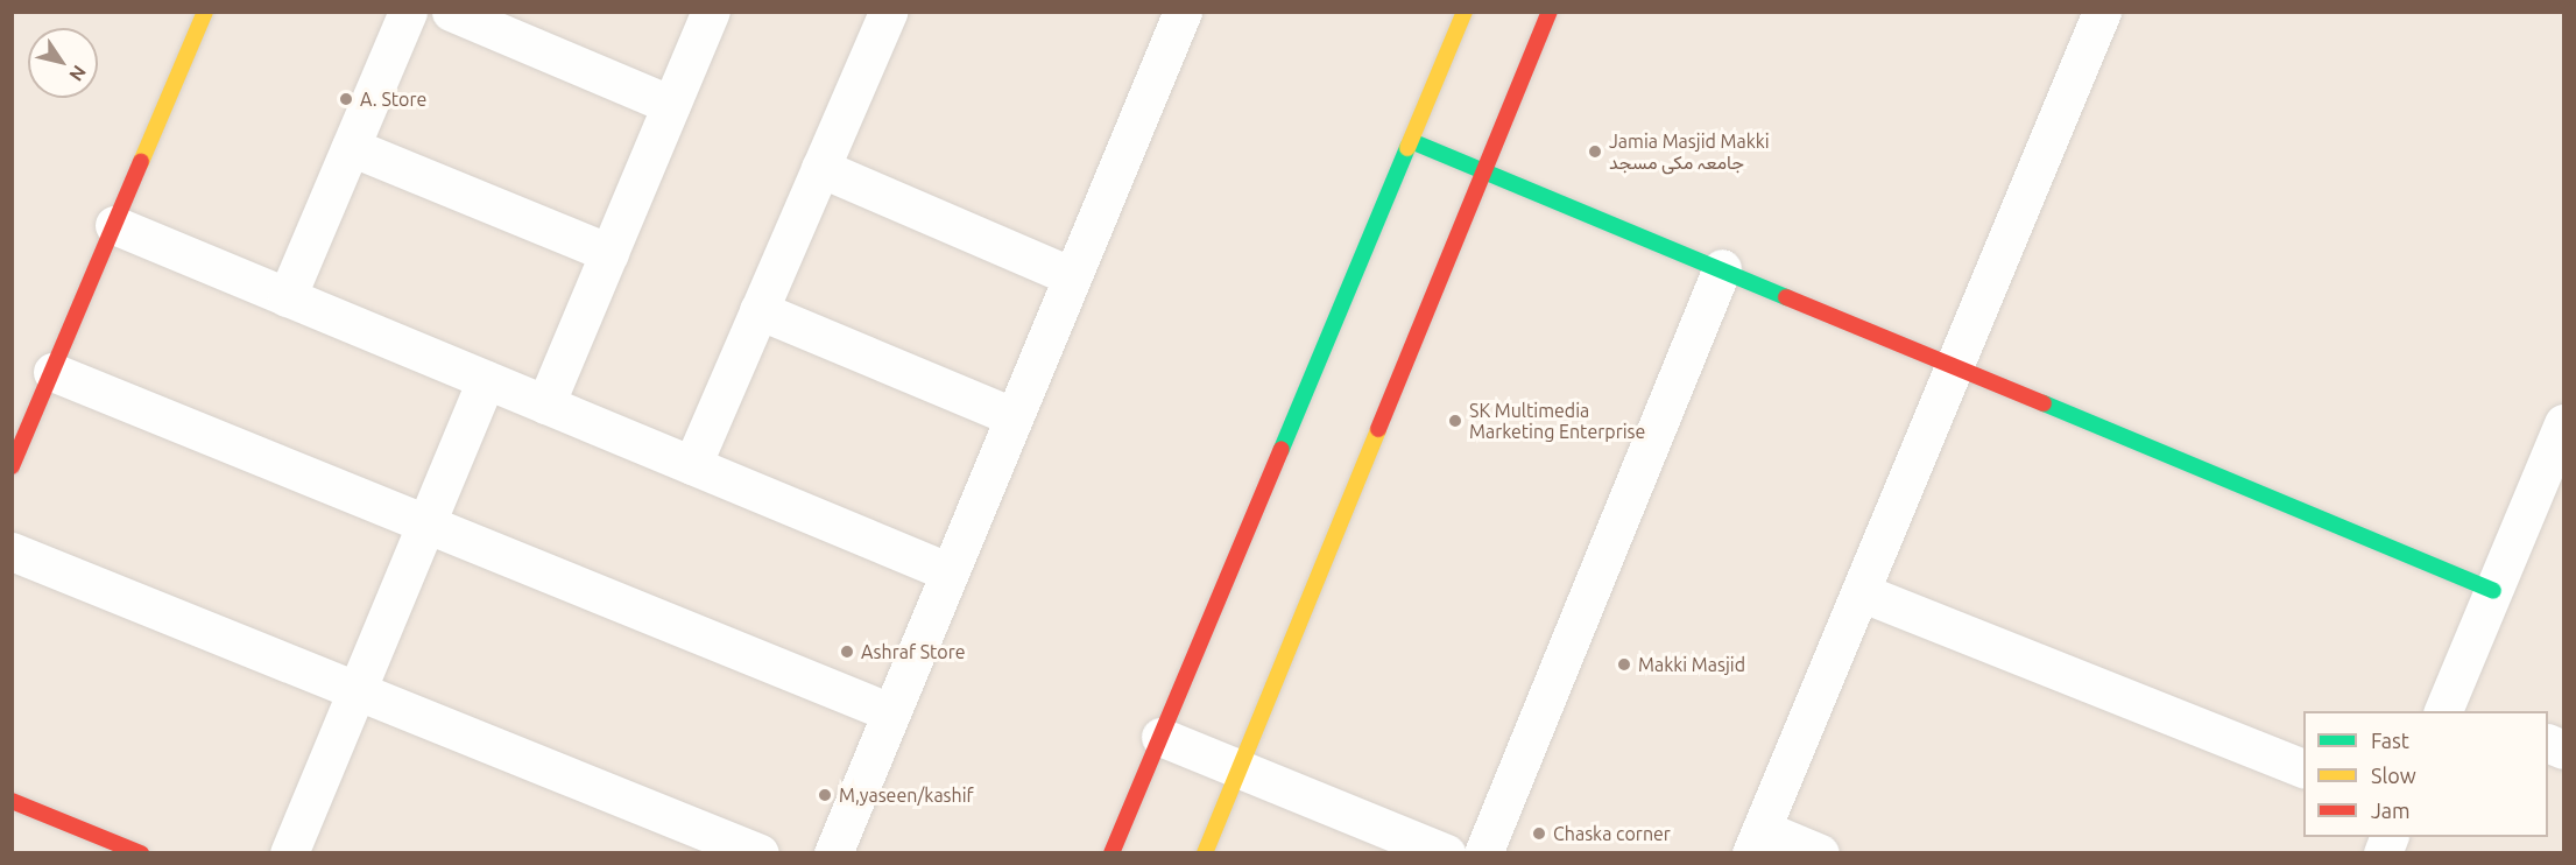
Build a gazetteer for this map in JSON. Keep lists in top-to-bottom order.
{
  "places": [
    "A. Store",
    "Jamia Masjid Makki جامعہ مکی مسجد",
    "SK Multimedia Marketing Enterprise",
    "Ashraf Store",
    "Makki Masjid",
    "M,yaseen/kashif",
    "Chaska corner"
  ],
  "legend": ["Fast", "Slow", "Jam"],
  "north": "bottom right"
}
